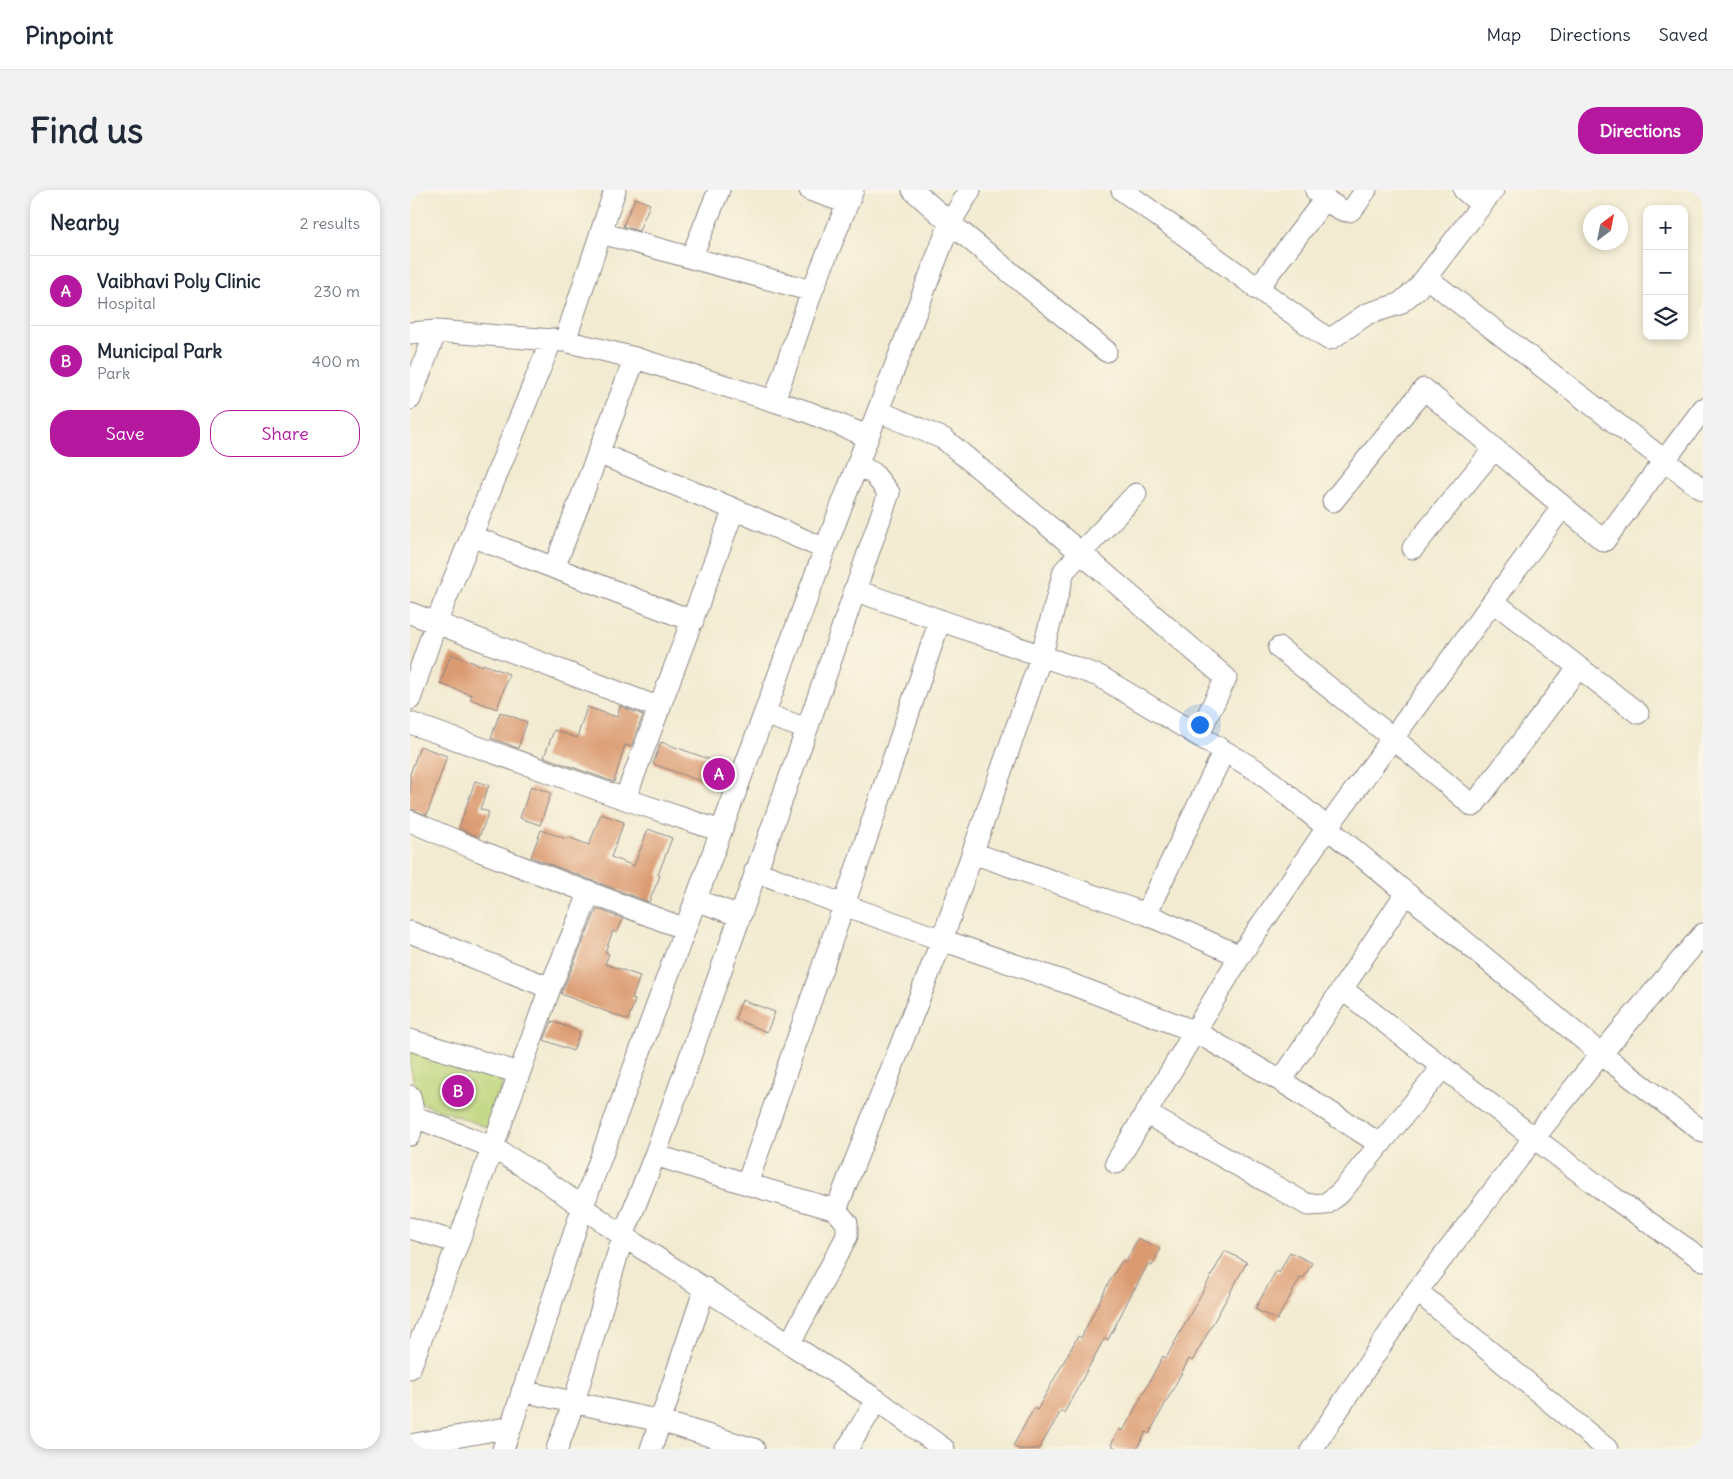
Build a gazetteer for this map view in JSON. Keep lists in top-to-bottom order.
{
  "north": "top right",
  "page": {
    "header": "Pinpoint",
    "nav": ["Map", "Directions", "Saved"],
    "buttons": [
      "Directions",
      ["Save", "Share"]
    ],
    "title": "Find us",
    "heading": ["Nearby", "2 results"],
    "map_buttons": ["+", "−"],
    "list": [
      {
        "mark": "A",
        "name": "Vaibhavi Poly Clinic",
        "note": "Hospital",
        "value": "230 m"
      },
      {
        "mark": "B",
        "name": "Municipal Park",
        "note": "Park",
        "value": "400 m"
      }
    ],
    "pins": ["A", "B"]
  }
}
